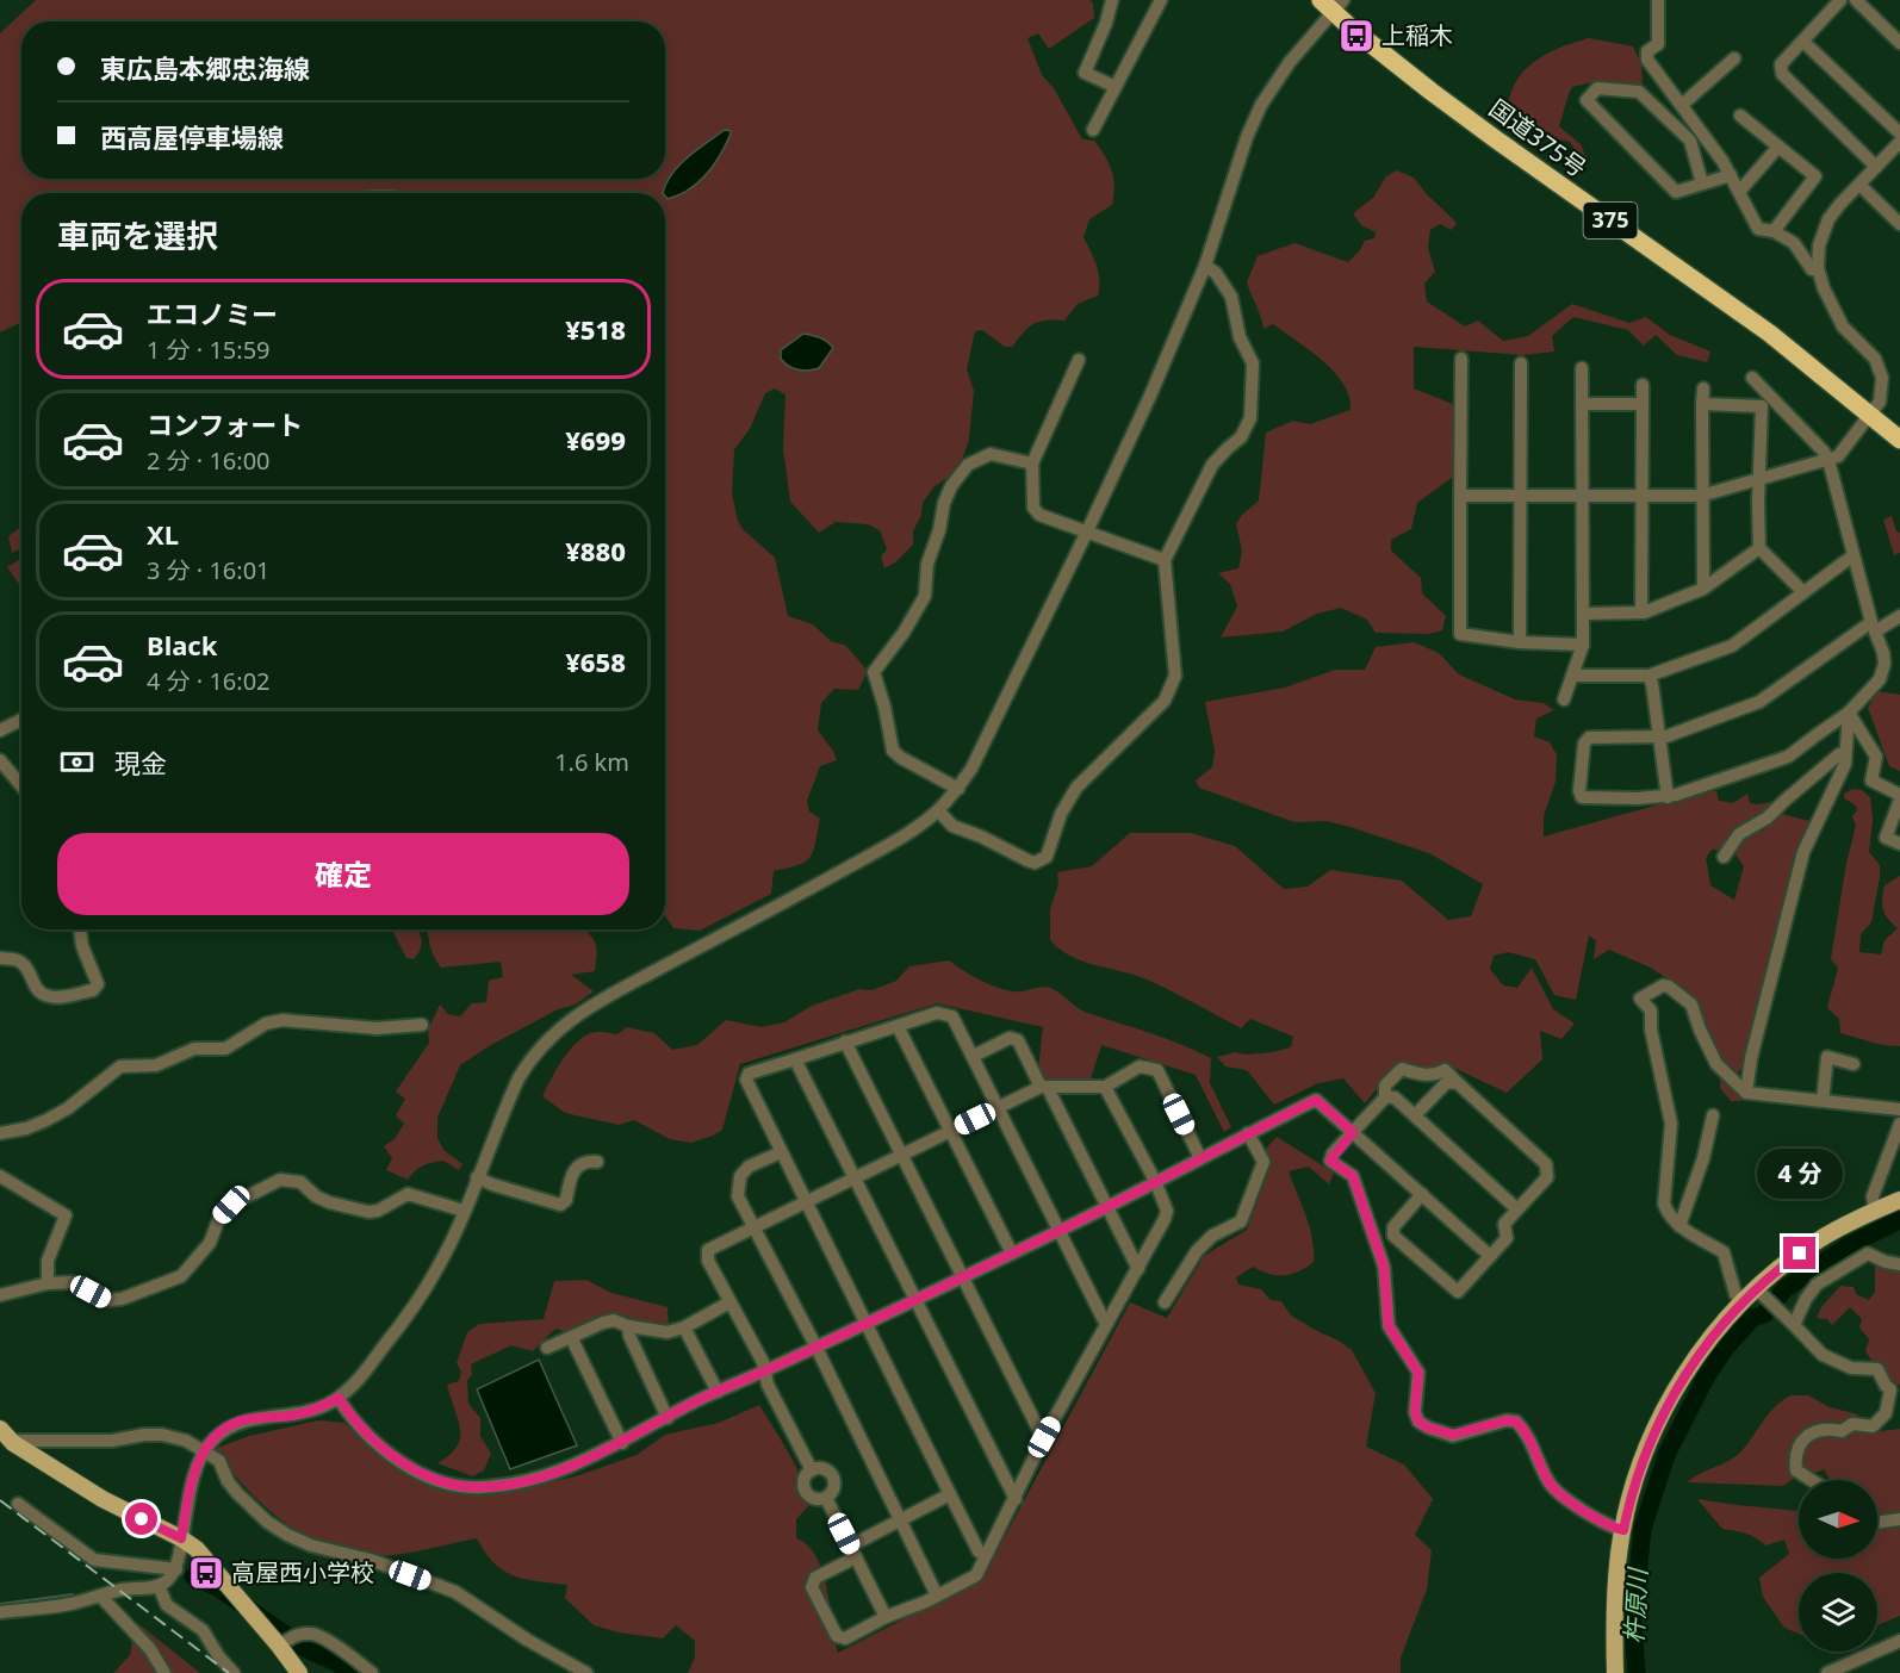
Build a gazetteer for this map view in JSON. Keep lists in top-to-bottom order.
{
  "streets": {
    "highway": ["国道375号", "375"]
  },
  "water": ["杵原川"],
  "places": {
    "bus stop": ["上稲木", "高屋西小学校"]
  },
  "north": "right",
  "page": {
    "banner": ["東広島本郷忠海線", "西高屋停車場線"],
    "heading": "車両を選択",
    "list": [
      {
        "name": "エコノミー",
        "note": "1 分 · 15:59",
        "value": "¥518"
      },
      {
        "name": "コンフォート",
        "note": "2 分 · 16:00",
        "value": "¥699"
      },
      {
        "name": "XL",
        "note": "3 分 · 16:01",
        "value": "¥880"
      },
      {
        "name": "Black",
        "note": "4 分 · 16:02",
        "value": "¥658"
      }
    ],
    "pay": ["現金", "1.6 km"],
    "buttons": "確定",
    "bubble": "4 分"
  }
}
